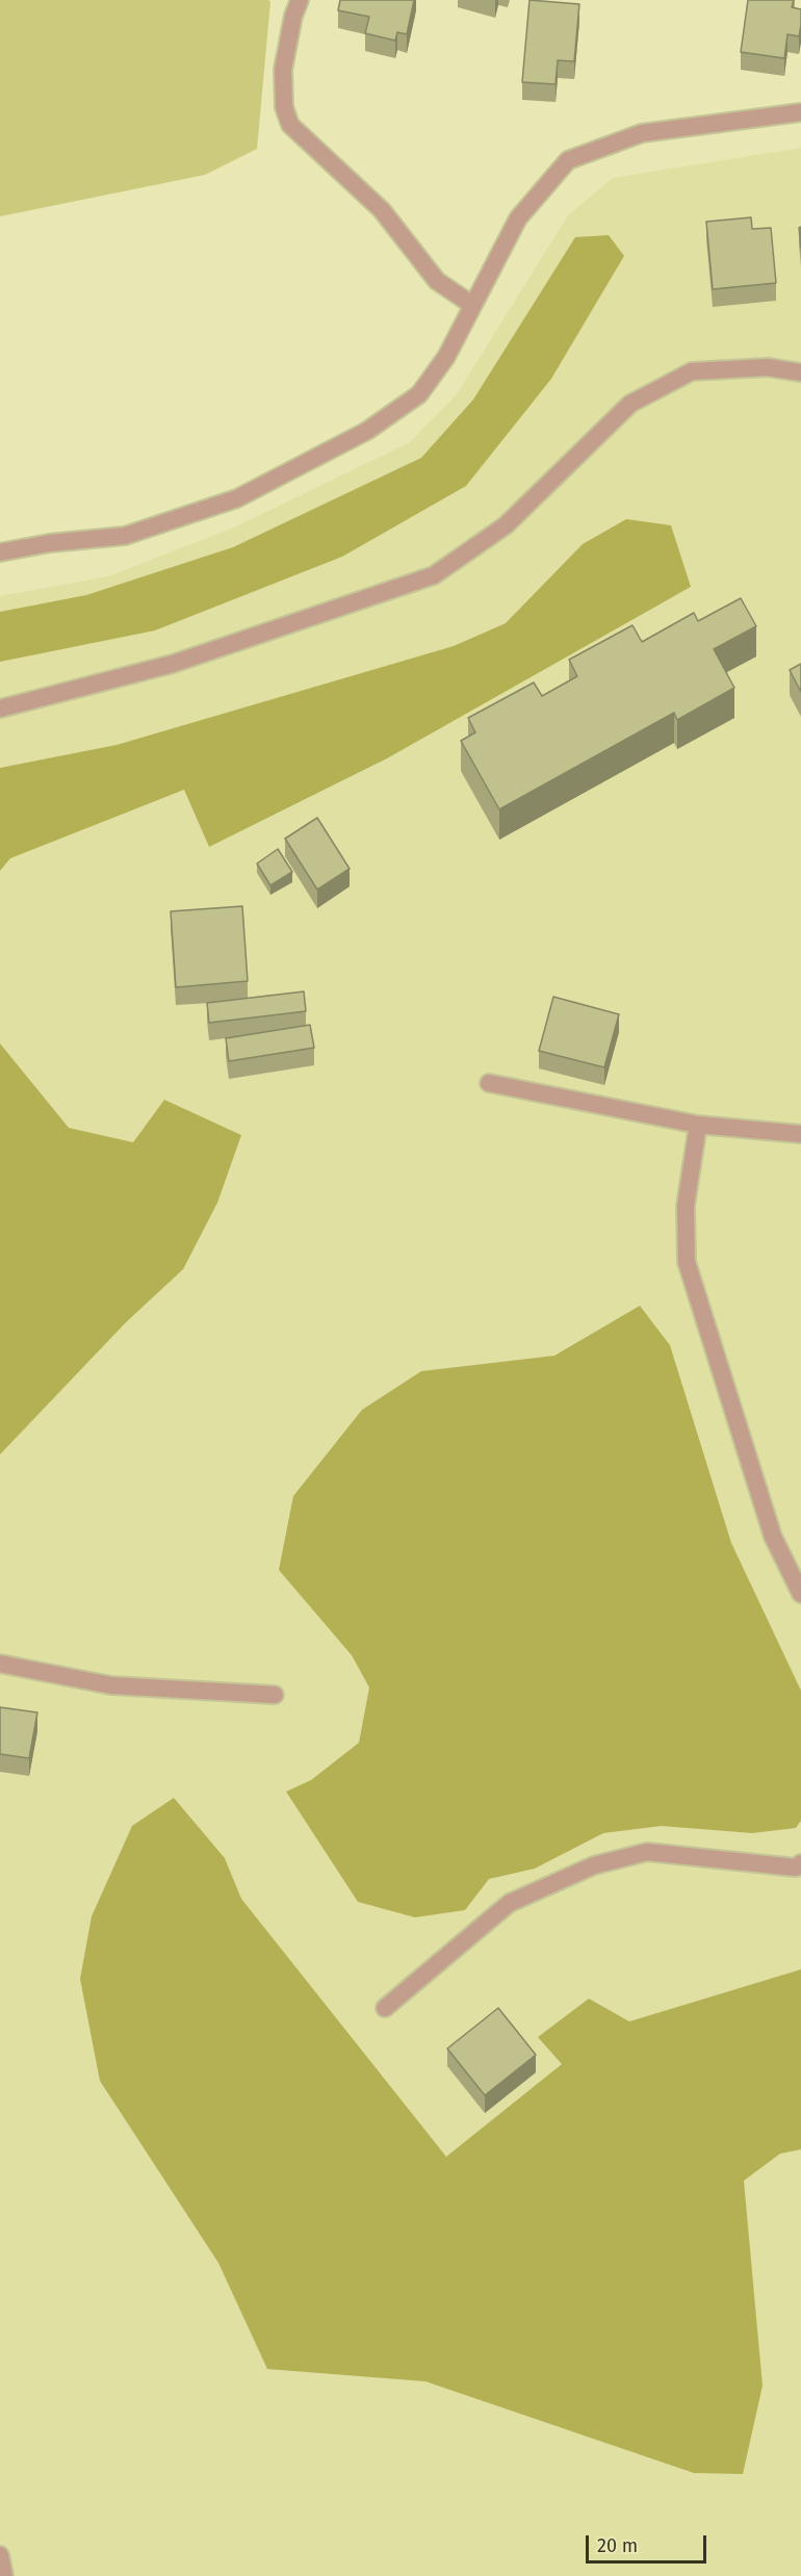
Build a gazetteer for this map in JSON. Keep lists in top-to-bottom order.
{
  "scale_bar": "20 m"
}
